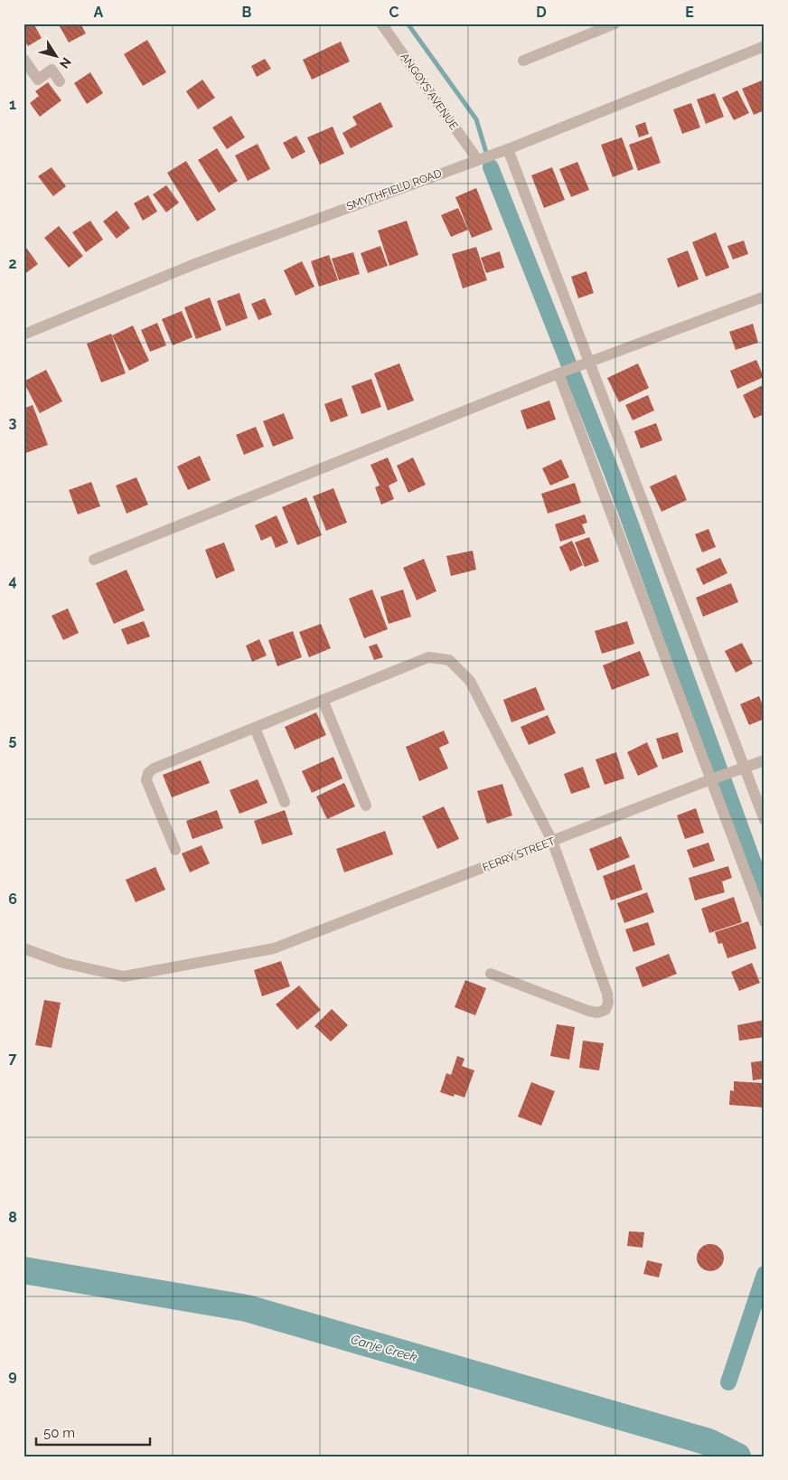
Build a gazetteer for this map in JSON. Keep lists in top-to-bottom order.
{
  "streets": {
    "street": ["ANGOYS AVENUE", "SMYTHFIELD ROAD", "FERRY STREET"]
  },
  "crossings": [
    ["ANGOYS AVENUE", "SMYTHFIELD ROAD"]
  ],
  "water": ["Canje Creek"],
  "scale_bar": "50 m",
  "north": "bottom right",
  "grid": {
    "columns": [
      "A",
      "B",
      "C",
      "D",
      "E"
    ],
    "rows": [
      "1",
      "2",
      "3",
      "4",
      "5",
      "6",
      "7",
      "8",
      "9"
    ]
  }
}
